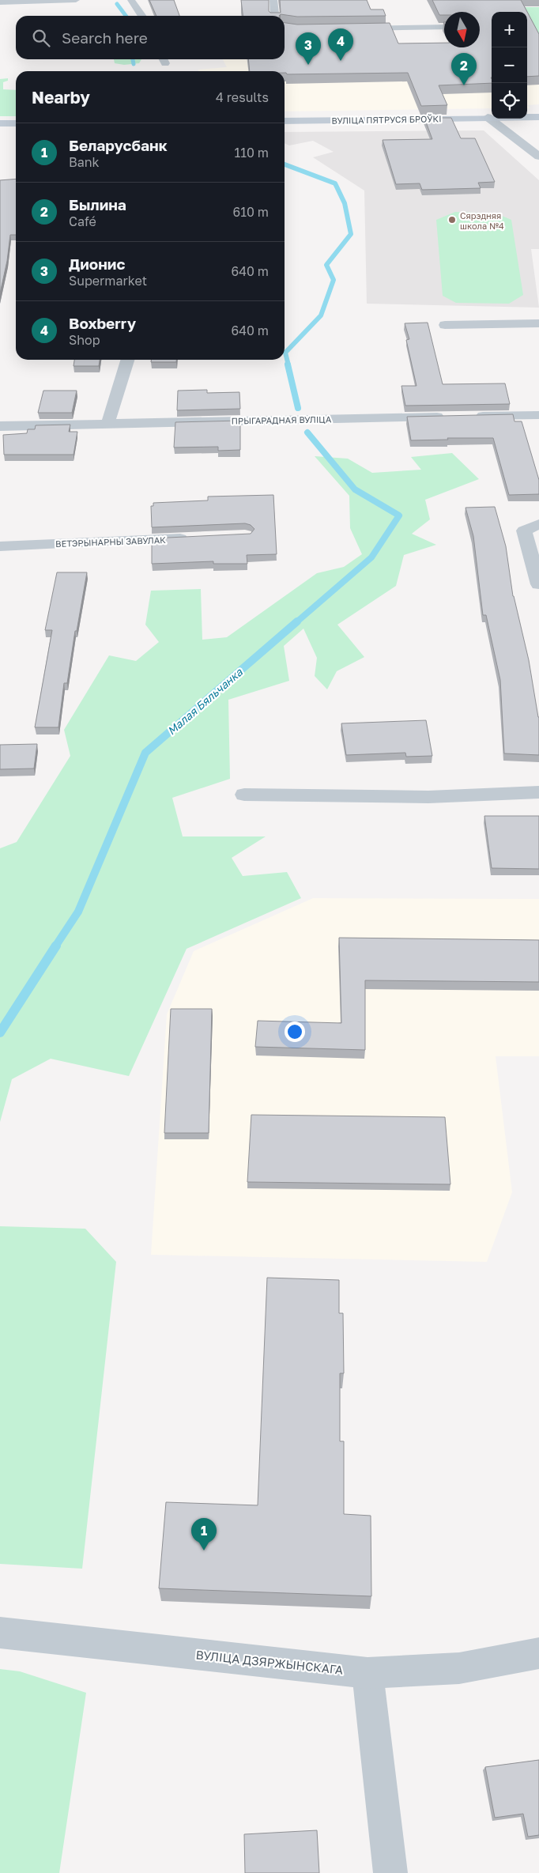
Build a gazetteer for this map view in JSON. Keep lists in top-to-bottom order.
{
  "streets": {
    "main road": ["ВУЛІЦА ПЯТРУСЯ БРОЎКІ"],
    "street": ["ПРЫГАРАДНАЯ ВУЛІЦА", "ВЕТЭРЫНАРНЫ ЗАВУЛАК", "ВУЛІЦА ДЗЯРЖЫНСКАГА"]
  },
  "water": ["Малая Бяльчанка"],
  "places": ["Сярэдняя школа №4"],
  "north": "bottom",
  "page": {
    "map_buttons": ["+", "−"],
    "search": "Search here",
    "pins": [
      "4",
      "3",
      "2",
      "1"
    ],
    "heading": ["Nearby", "4 results"],
    "list": [
      {
        "mark": "1",
        "name": "Беларусбанк",
        "note": "Bank",
        "value": "110 m"
      },
      {
        "mark": "2",
        "name": "Былина",
        "note": "Café",
        "value": "610 m"
      },
      {
        "mark": "3",
        "name": "Дионис",
        "note": "Supermarket",
        "value": "640 m"
      },
      {
        "mark": "4",
        "name": "Boxberry",
        "note": "Shop",
        "value": "640 m"
      }
    ]
  }
}
